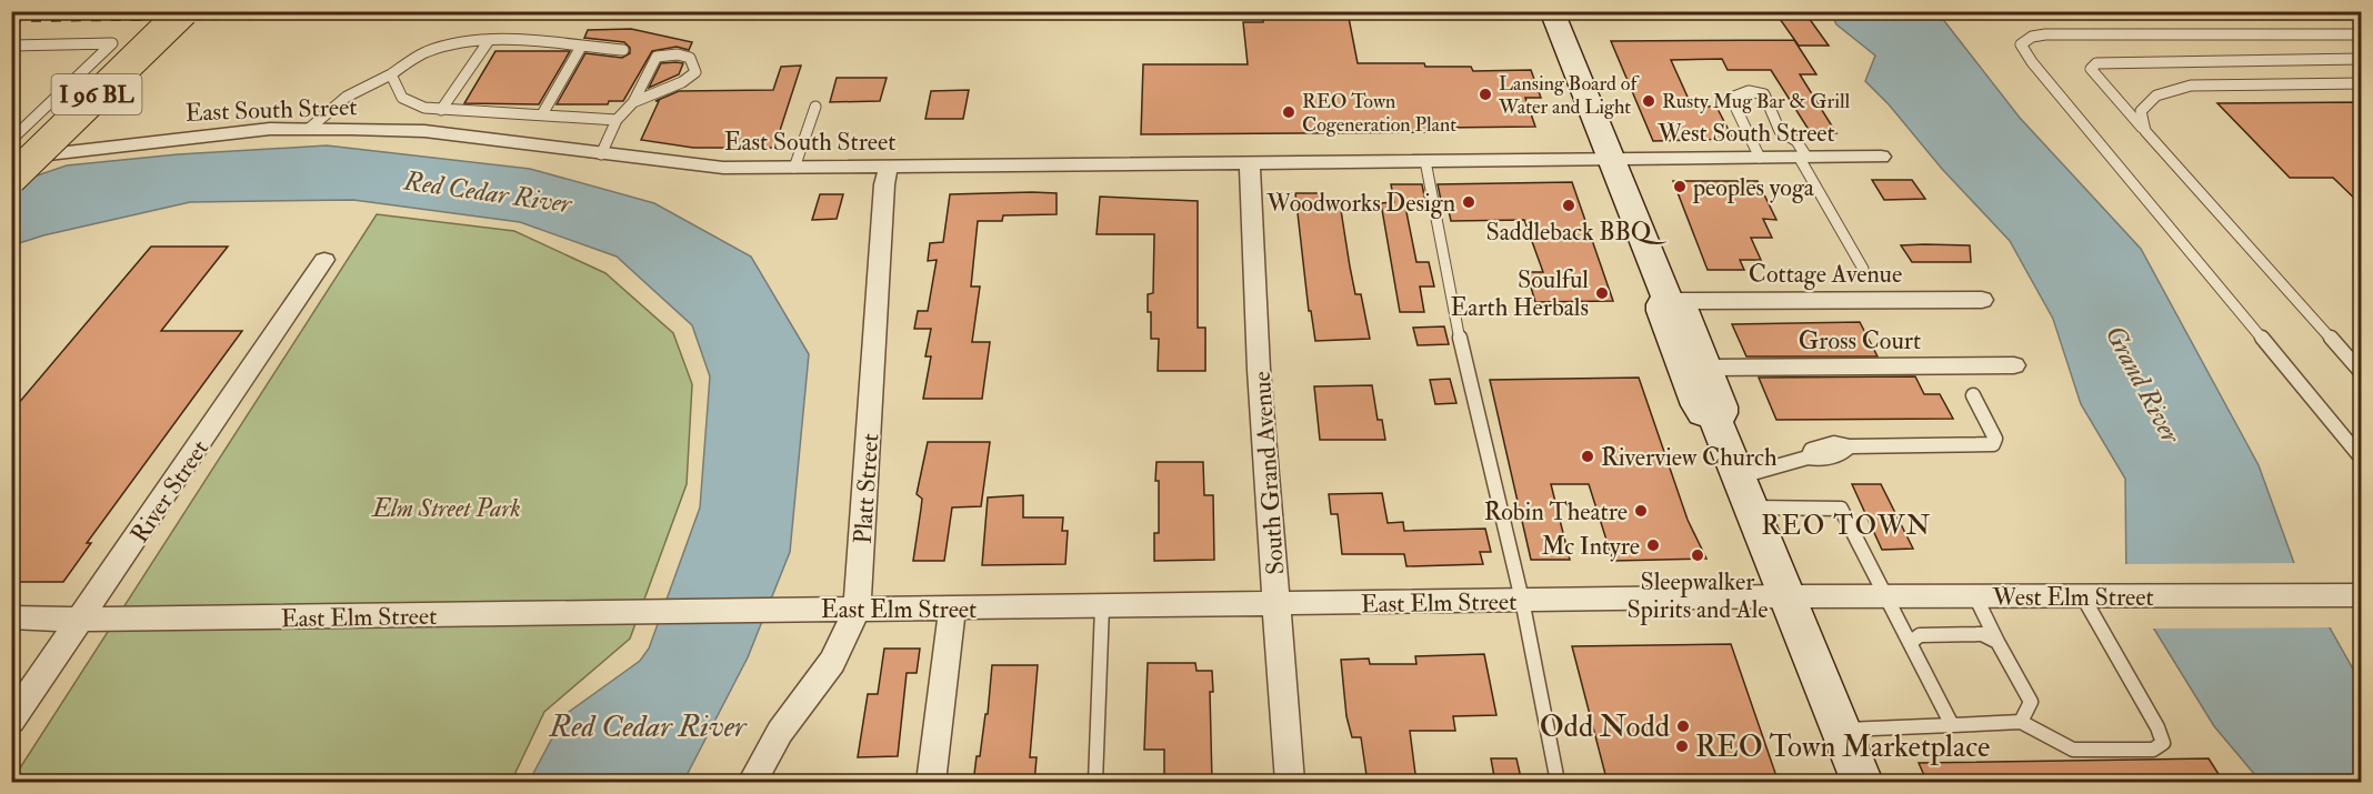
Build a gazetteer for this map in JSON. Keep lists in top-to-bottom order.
{
  "streets": {
    "main road": ["I 96 BL"],
    "street": [
      "East South Street",
      "West South Street",
      "Cottage Avenue",
      "Gross Court",
      "South Grand Avenue",
      "Platt Street",
      "River Street",
      "West Elm Street",
      "East Elm Street"
    ]
  },
  "crossings": [
    ["East South Street", "West South Street"],
    ["East South Street", "South Grand Avenue"],
    ["East South Street", "Platt Street"],
    ["South Grand Avenue", "East Elm Street"],
    ["Platt Street", "East Elm Street"],
    ["River Street", "East Elm Street"],
    ["West Elm Street", "East Elm Street"]
  ],
  "districts": ["REO TOWN"],
  "water": ["Red Cedar River", "Grand River"],
  "parks": ["Elm Street Park"],
  "places": [
    "Lansing Board of Water and Light",
    "Rusty Mug Bar & Grill",
    "REO Town Cogeneration Plant",
    "peoples yoga",
    "Woodworks Design",
    "Saddleback BBQ",
    "Soulful Earth Herbals",
    "Riverview Church",
    "Robin Theatre",
    "Mc Intyre",
    "Sleepwalker Spirits and Ale",
    "Odd Nodd",
    "REO Town Marketplace"
  ]
}
